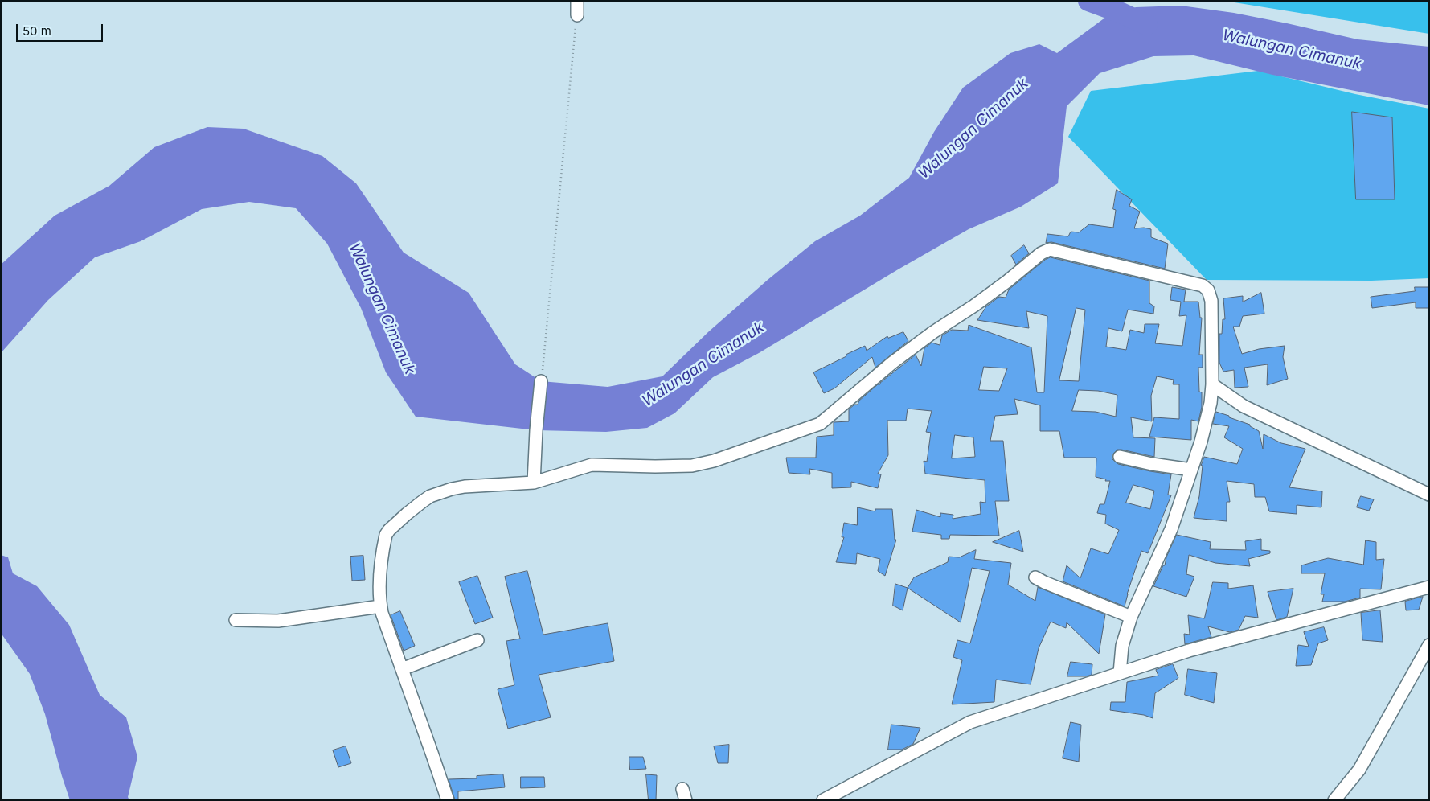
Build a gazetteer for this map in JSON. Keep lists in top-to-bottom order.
{
  "water": ["Walungan Cimanuk"],
  "scale_bar": "50 m"
}
